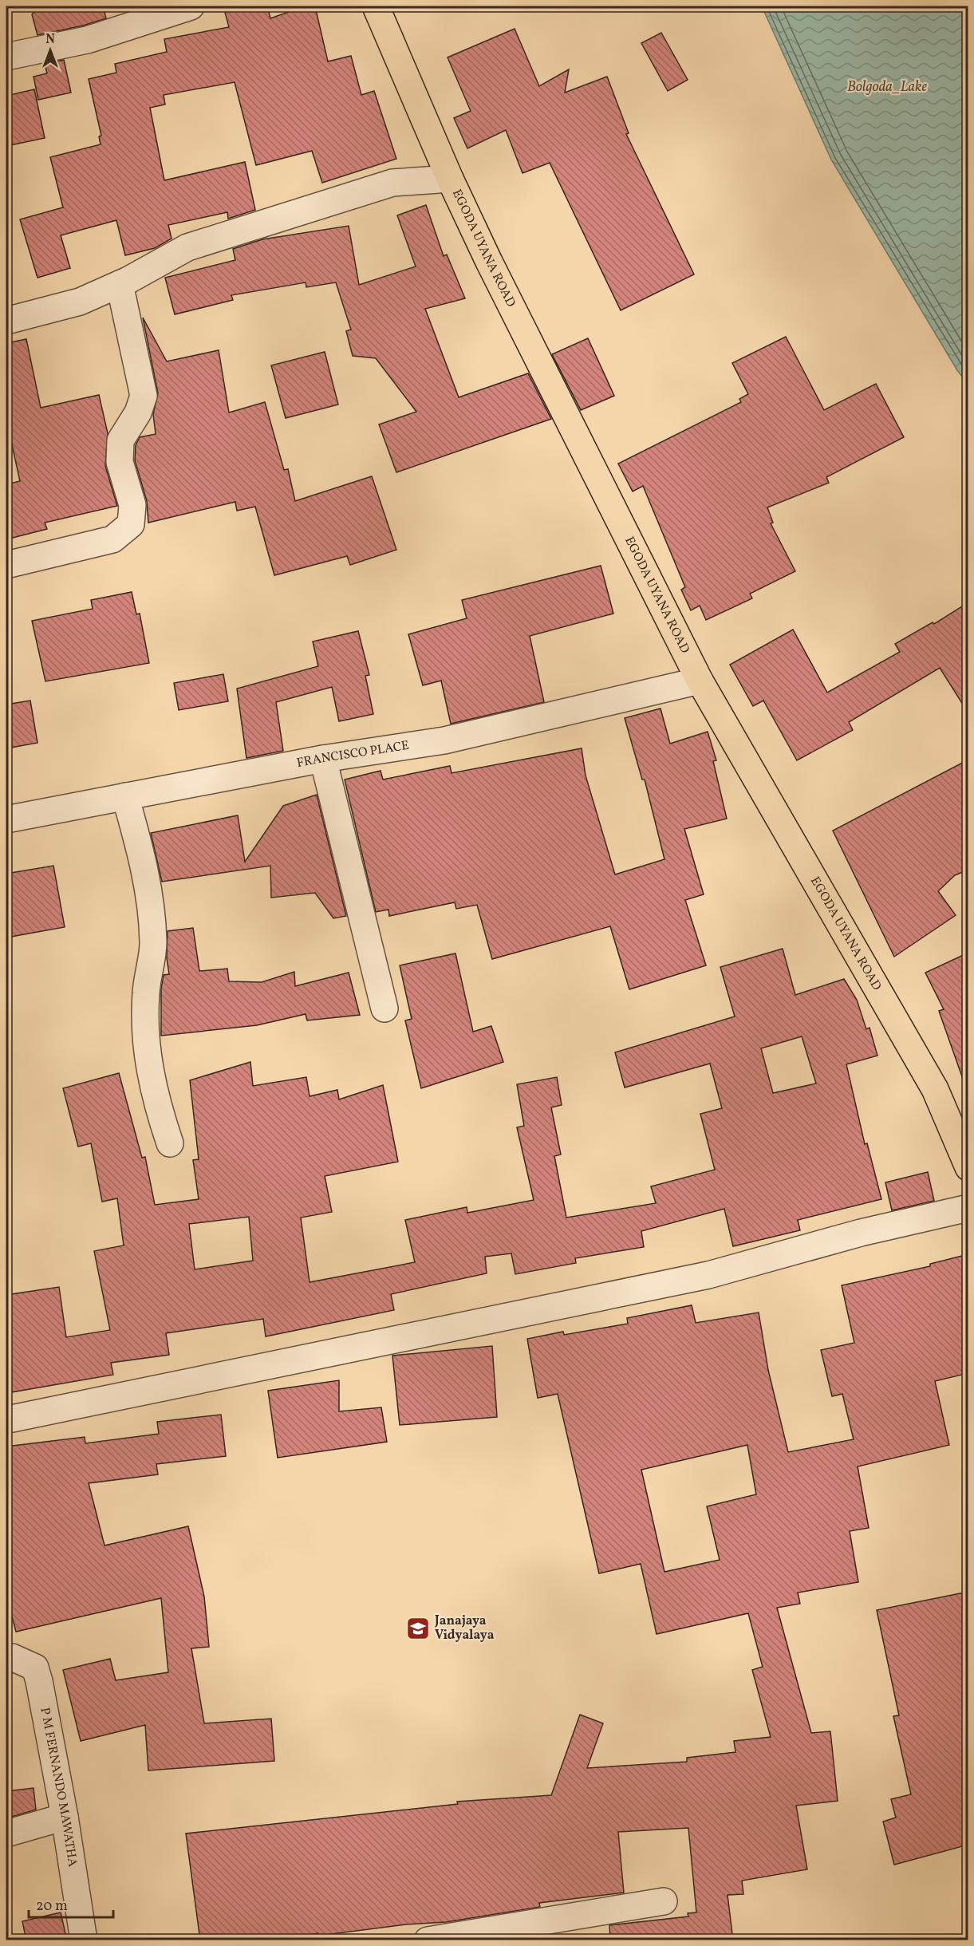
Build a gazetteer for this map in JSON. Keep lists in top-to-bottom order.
{
  "streets": {
    "main road": ["EGODA UYANA ROAD"],
    "street": ["FRANCISCO PLACE", "P M FERNANDO MAWATHA"]
  },
  "crossings": [
    ["EGODA UYANA ROAD", "FRANCISCO PLACE"]
  ],
  "water": ["Bolgoda_Lake"],
  "places": {
    "school or university": ["Janajaya Vidyalaya"]
  },
  "scale_bar": "20 m",
  "north": "top"
}
